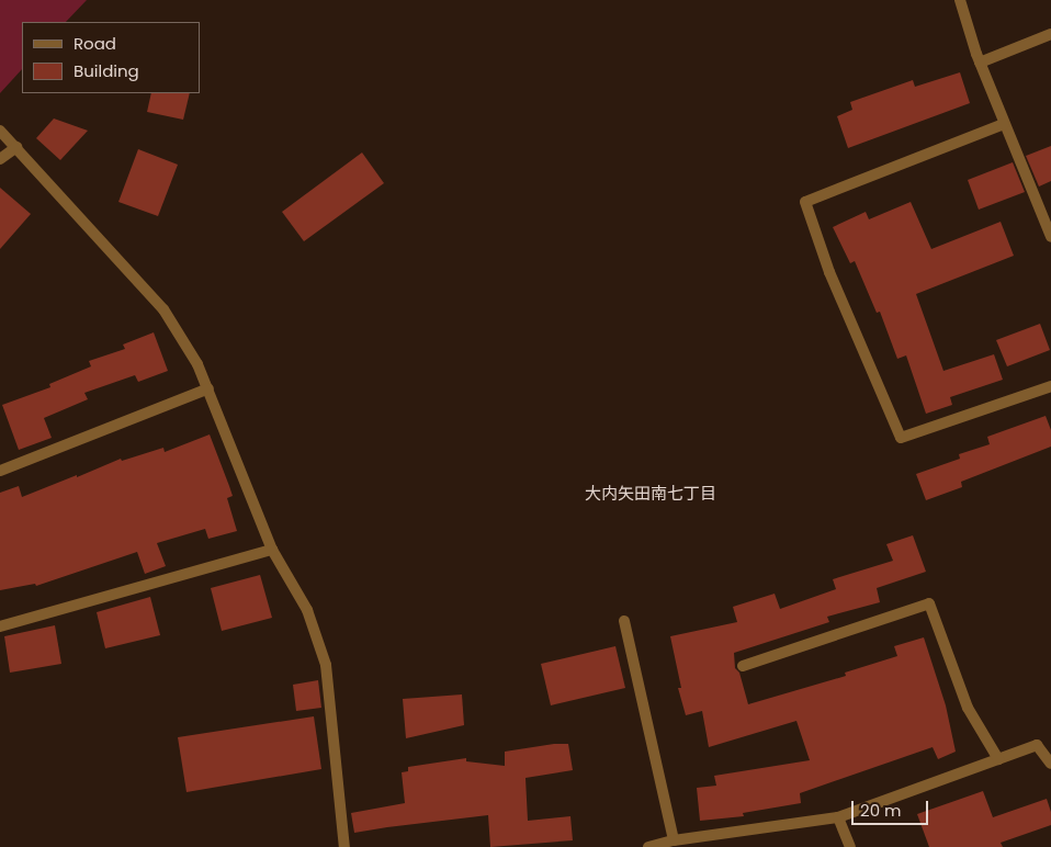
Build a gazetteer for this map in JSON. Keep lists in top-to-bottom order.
{
  "districts": ["大内矢田南七丁目"],
  "legend": ["Road", "Building"],
  "scale_bar": "20 m"
}
